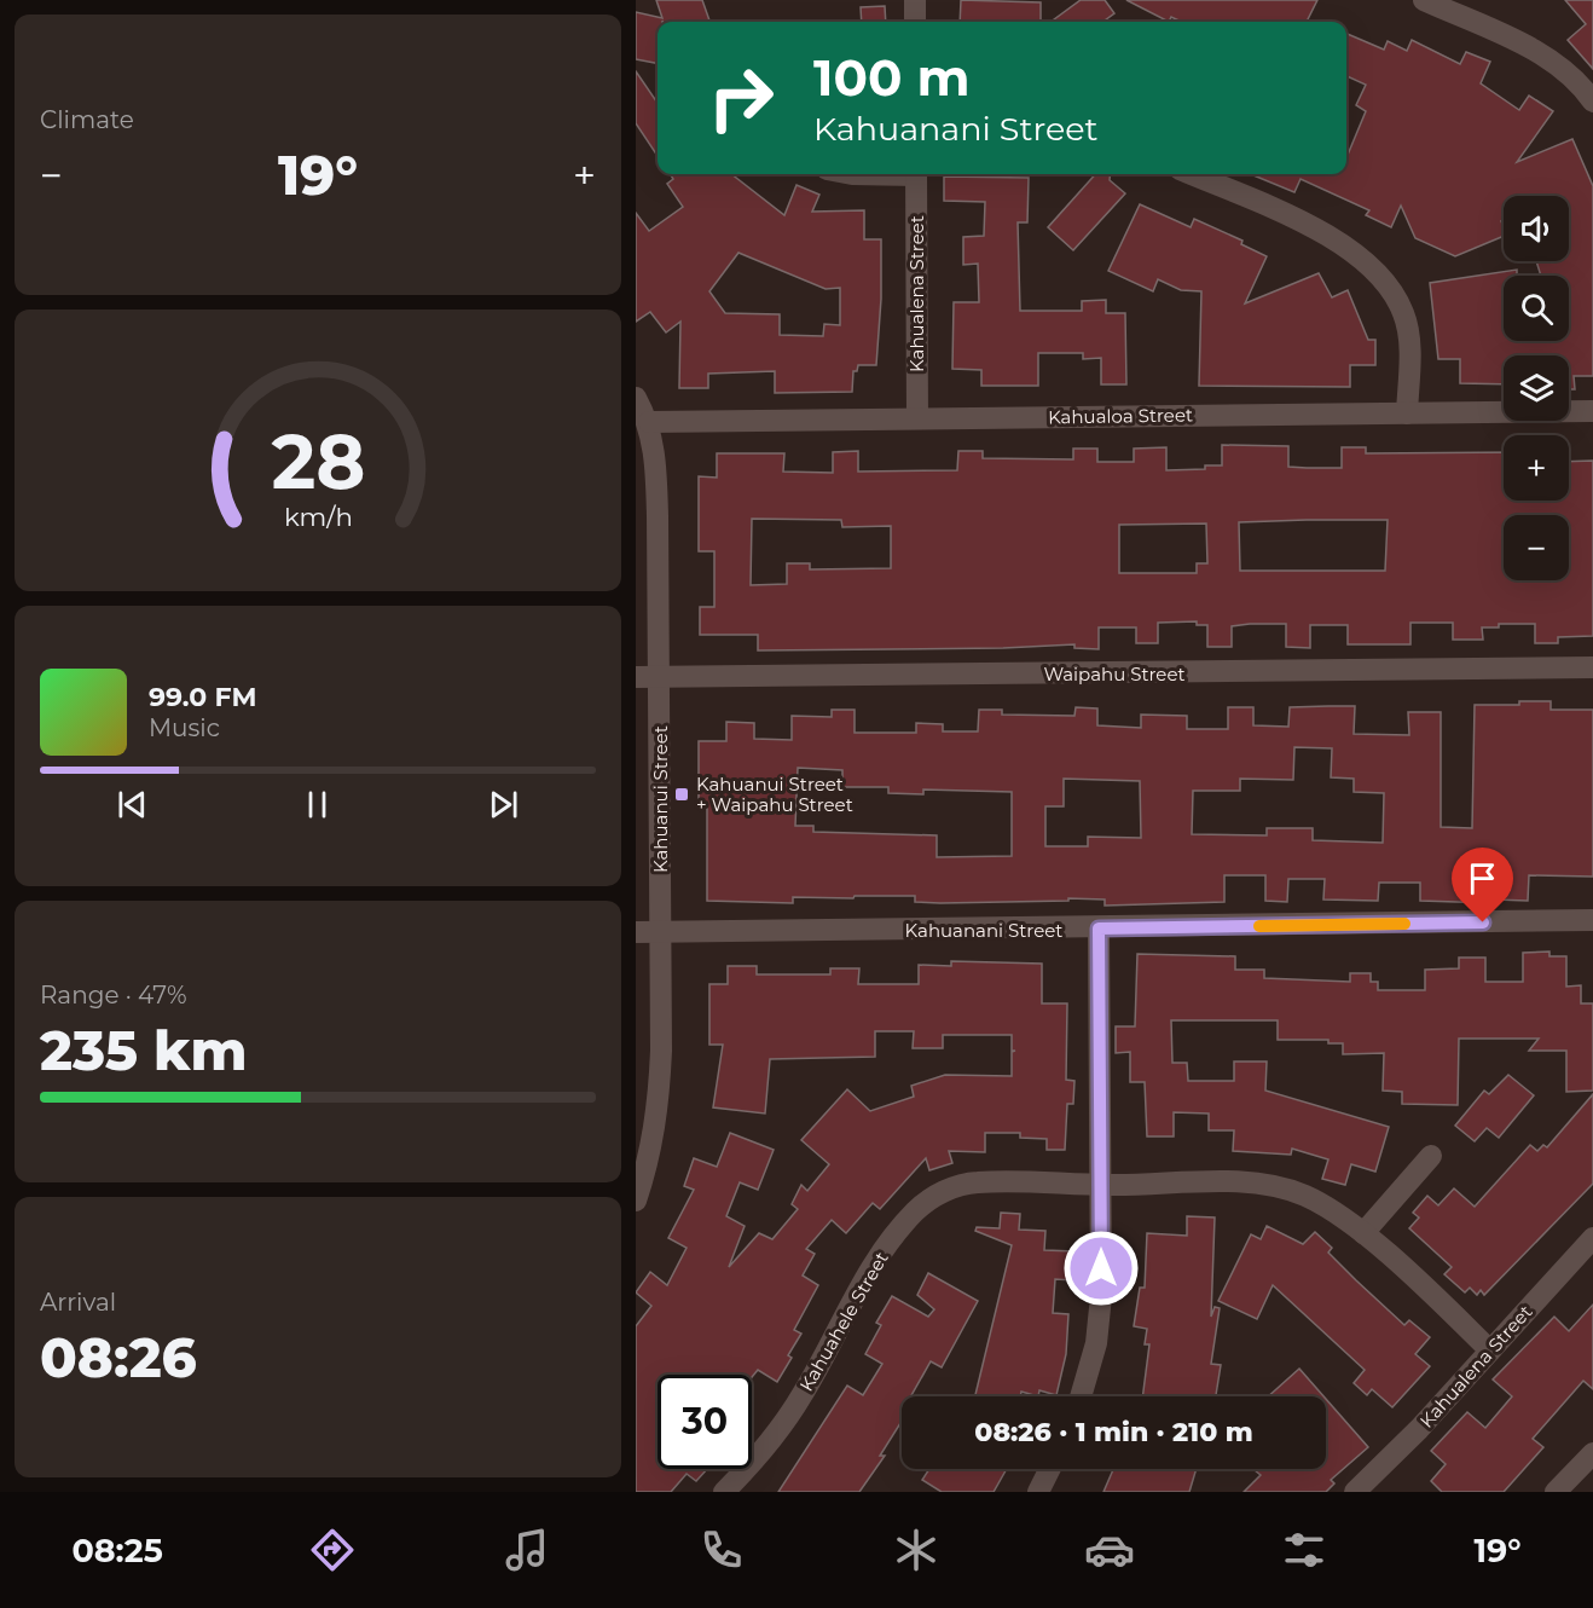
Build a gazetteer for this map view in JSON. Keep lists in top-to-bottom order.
{
  "streets": {
    "street": [
      "Kahualena Street",
      "Kahualoa Street",
      "Waipahu Street",
      "Kahuanui Street",
      "Kahuanani Street",
      "Kahuahele Street"
    ]
  },
  "crossings": [
    ["Kahualena Street", "Kahualoa Street"],
    ["Kahualena Street", "Kahuahele Street"],
    ["Kahualoa Street", "Kahuanui Street"],
    ["Waipahu Street", "Kahuanui Street"],
    ["Kahuanui Street", "Kahuanani Street"]
  ],
  "places": {
    "transit": ["Kahuanui Street + Waipahu Street"]
  },
  "page": {
    "tile": [
      "Climate",
      ["Range · 47%", "235 km"],
      ["Arrival", "08:26"]
    ],
    "turn": ["100 m", "Kahuanani Street"],
    "heat": ["−", "19°", "+"],
    "map_buttons": ["+", "−"],
    "song": ["99.0 FM", "Music"],
    "limit": "30",
    "trip": "08:26 · 1 min · 210 m",
    "tabs": ["08:25", "19°"],
    "gauge": ["28", "km/h"]
  }
}
